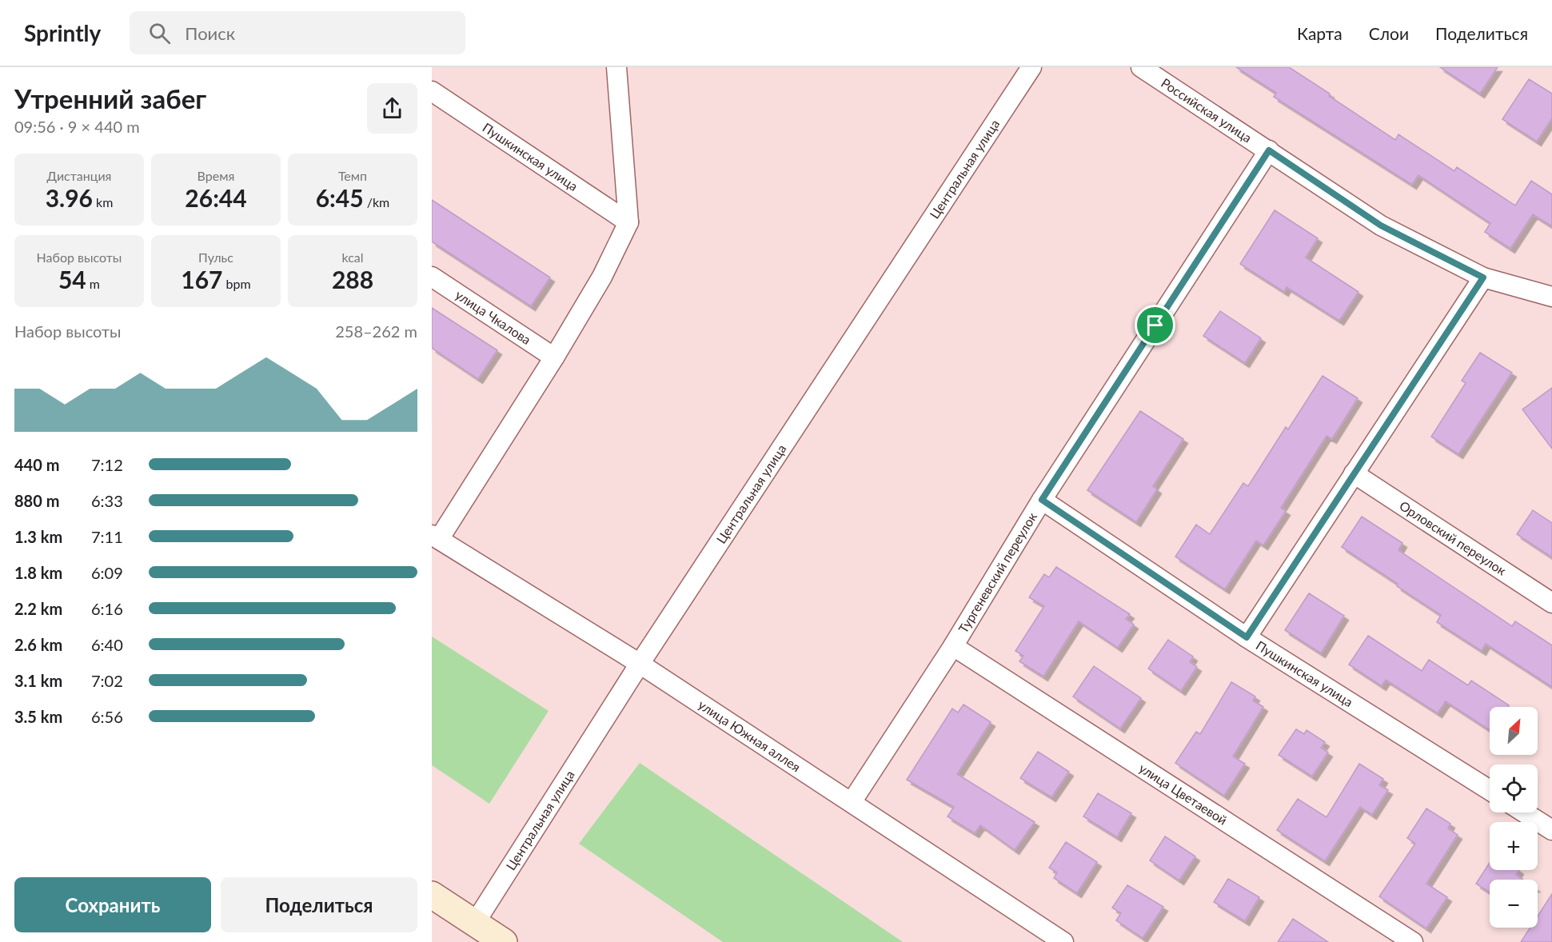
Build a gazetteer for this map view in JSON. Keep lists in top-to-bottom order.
{
  "streets": {
    "street": [
      "Российская улица",
      "Пушкинская улица",
      "Центральная улица",
      "улица Чкалова",
      "Орловский переулок",
      "Тургеневский переулок",
      "улица Южная аллея",
      "улица Цветаевой"
    ]
  },
  "crossings": [
    ["Российская улица", "Тургеневский переулок"],
    ["Пушкинская улица", "Тургеневский переулок"],
    ["Центральная улица", "улица Южная аллея"],
    ["Тургеневский переулок", "улица Южная аллея"],
    ["Тургеневский переулок", "улица Цветаевой"]
  ],
  "north": "top right",
  "page": {
    "header": "Sprintly",
    "search": "Поиск",
    "nav": ["Карта", "Слои", "Поделиться"],
    "heading": ["Утренний забег", "09:56 · 9 × 440 m"],
    "stats": [
      ["Дистанция", "3.96 km"],
      ["Время", "26:44"],
      ["Темп", "6:45 /km"],
      ["Набор высоты", "54 m"],
      ["Пульс", "167 bpm"],
      ["kcal", "288"]
    ],
    "chart": ["Набор высоты", "258–262 m"],
    "list": [
      {
        "name": "440 m",
        "note": "7:12"
      },
      {
        "name": "880 m",
        "note": "6:33"
      },
      {
        "name": "1.3 km",
        "note": "7:11"
      },
      {
        "name": "1.8 km",
        "note": "6:09"
      },
      {
        "name": "2.2 km",
        "note": "6:16"
      },
      {
        "name": "2.6 km",
        "note": "6:40"
      },
      {
        "name": "3.1 km",
        "note": "7:02"
      },
      {
        "name": "3.5 km",
        "note": "6:56"
      }
    ],
    "map_buttons": ["+", "−"],
    "buttons": ["Сохранить", "Поделиться"]
  }
}
